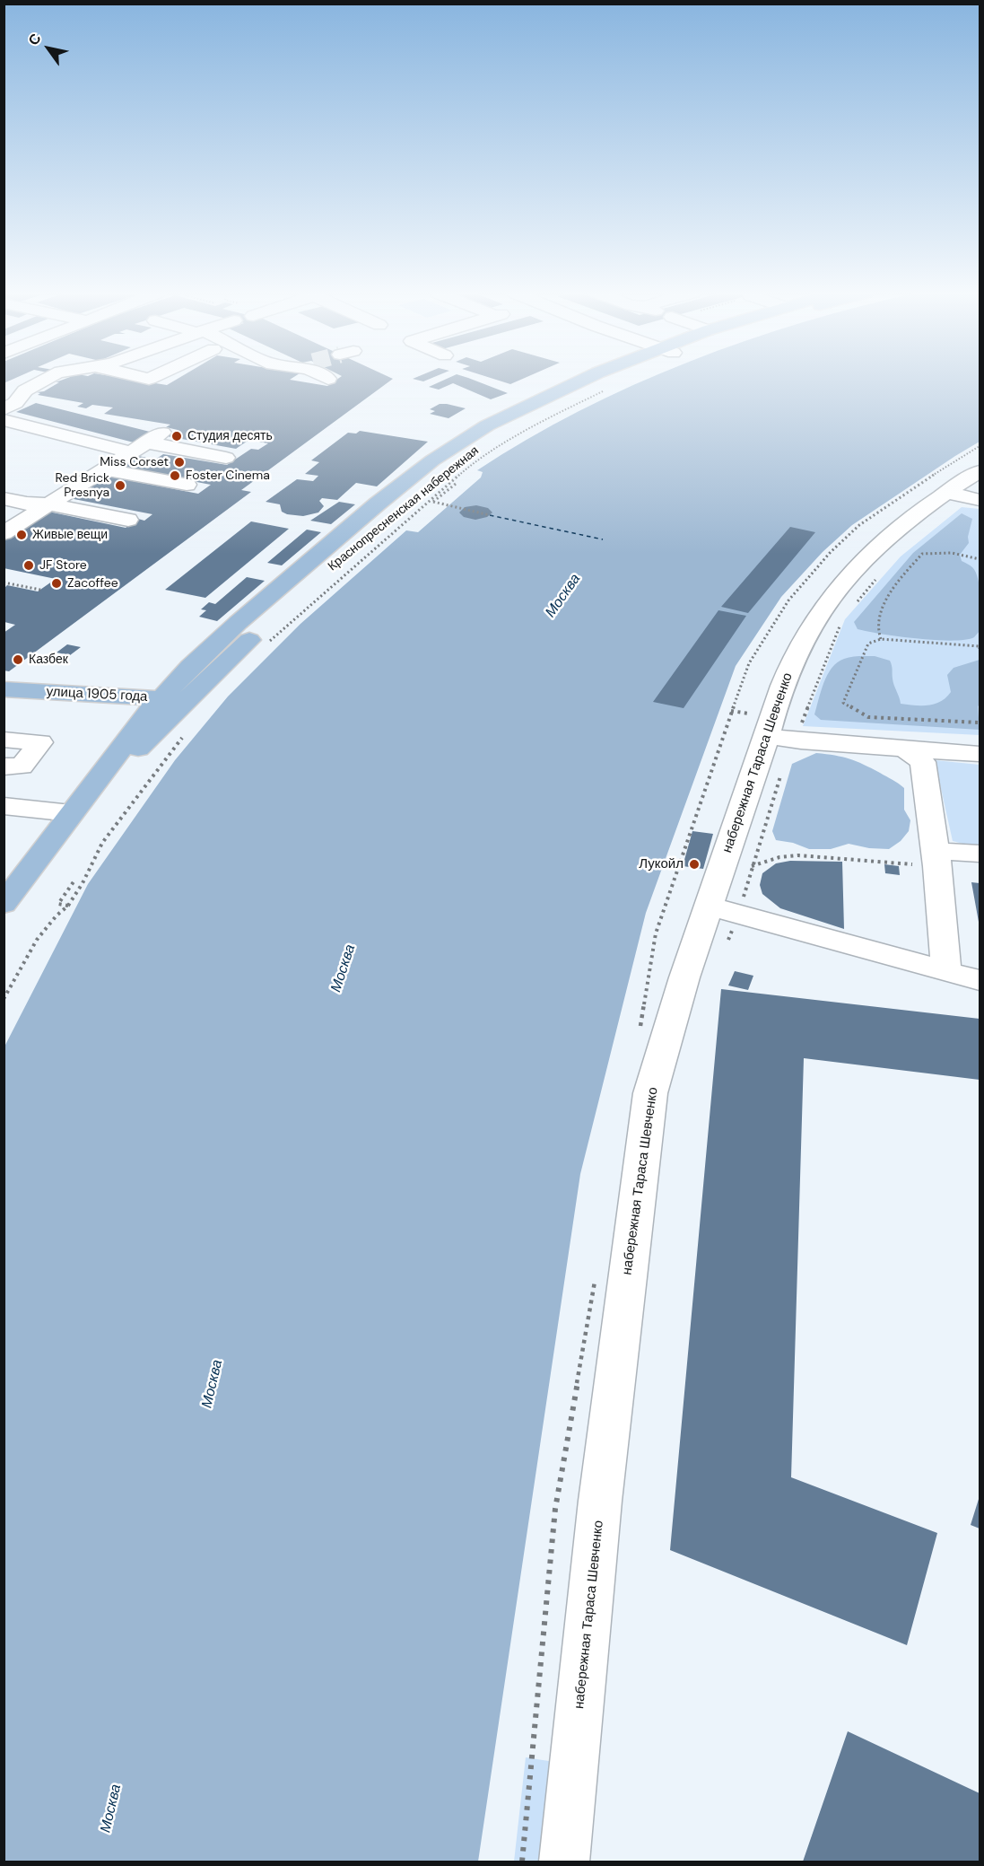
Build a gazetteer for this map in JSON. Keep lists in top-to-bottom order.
{
  "streets": {
    "main road": ["Краснопресненская набережная", "улица 1905 года"],
    "street": ["набережная Тараса Шевченко"]
  },
  "crossings": [
    ["Краснопресненская набережная", "улица 1905 года"]
  ],
  "water": ["Москва"],
  "places": [
    "Студия десять",
    "Miss Corset",
    "Foster Cinema",
    "Red Brick Presnya",
    "Живые вещи",
    "JF Store",
    "Zacoffee",
    "Казбек",
    "Лукойл"
  ],
  "north": "top left"
}
